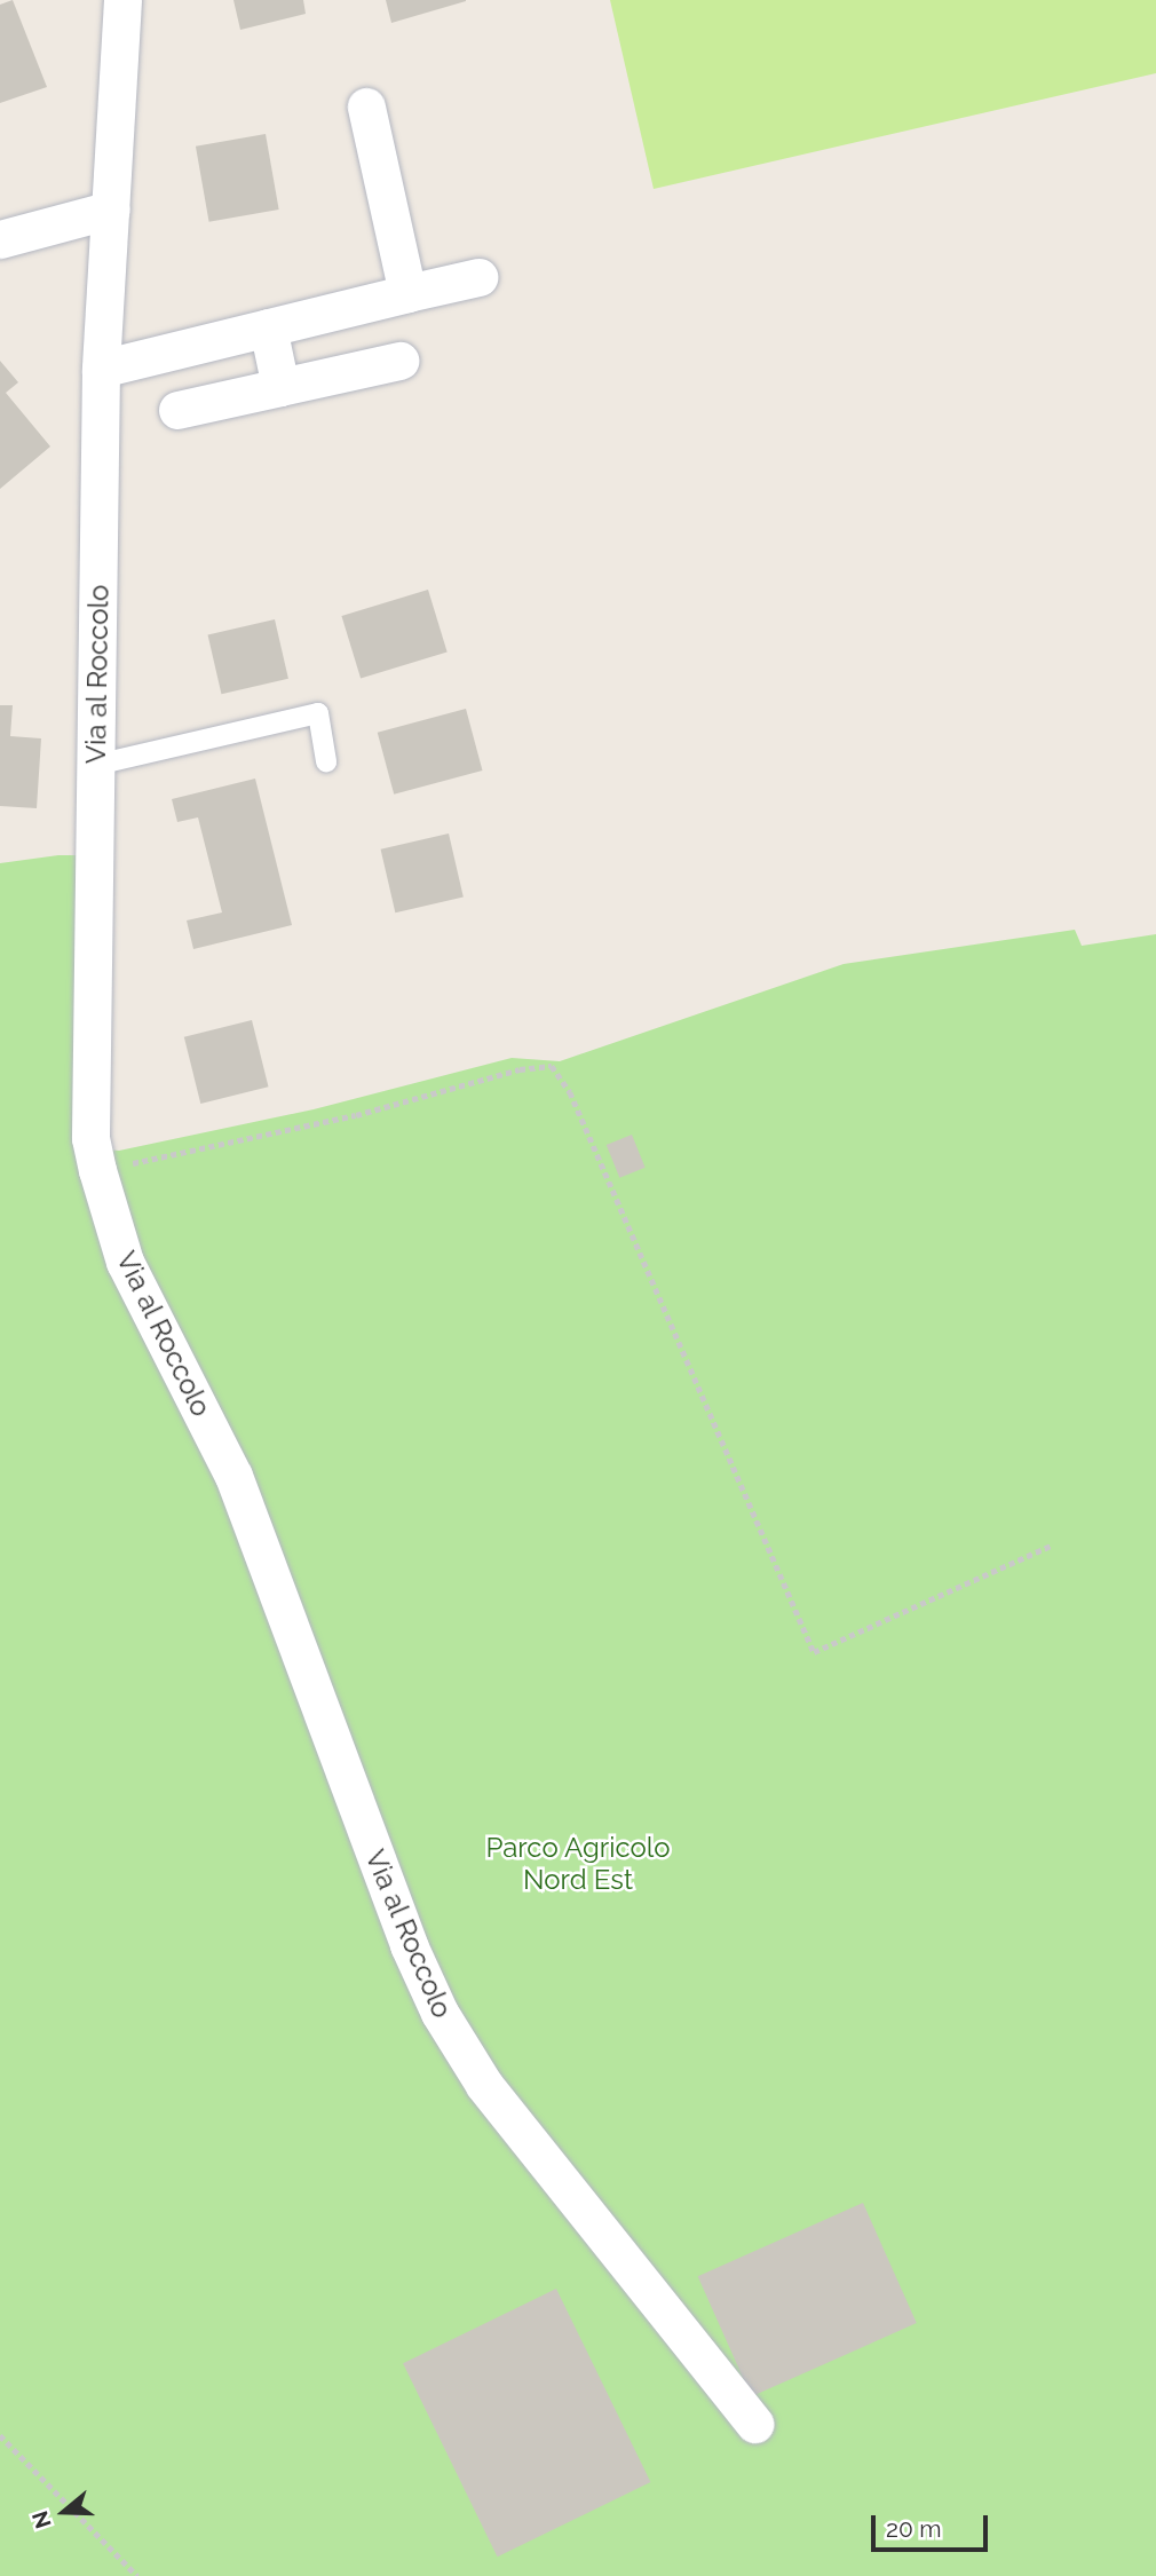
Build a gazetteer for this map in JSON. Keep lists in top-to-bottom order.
{
  "streets": {
    "street": ["Via al Roccolo"]
  },
  "parks": ["Parco Agricolo Nord Est"],
  "scale_bar": "20 m",
  "north": "left"
}
